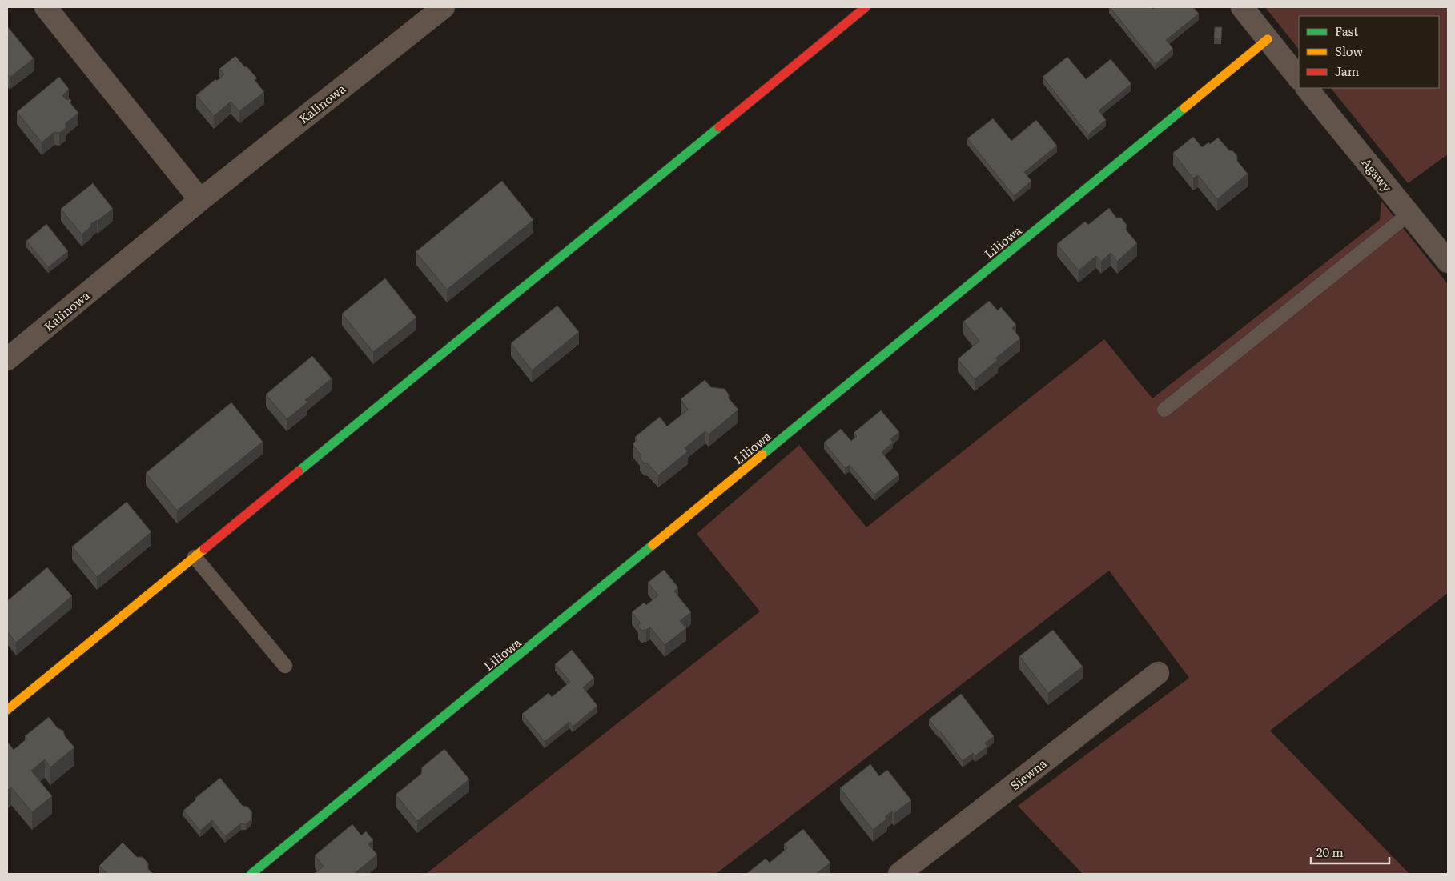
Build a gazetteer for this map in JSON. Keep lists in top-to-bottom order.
{
  "streets": {
    "street": [
      "Kalinowa",
      "Agawy",
      "Liliowa",
      "Siewna"
    ]
  },
  "legend": ["Fast", "Slow", "Jam"],
  "scale_bar": "20 m"
}
